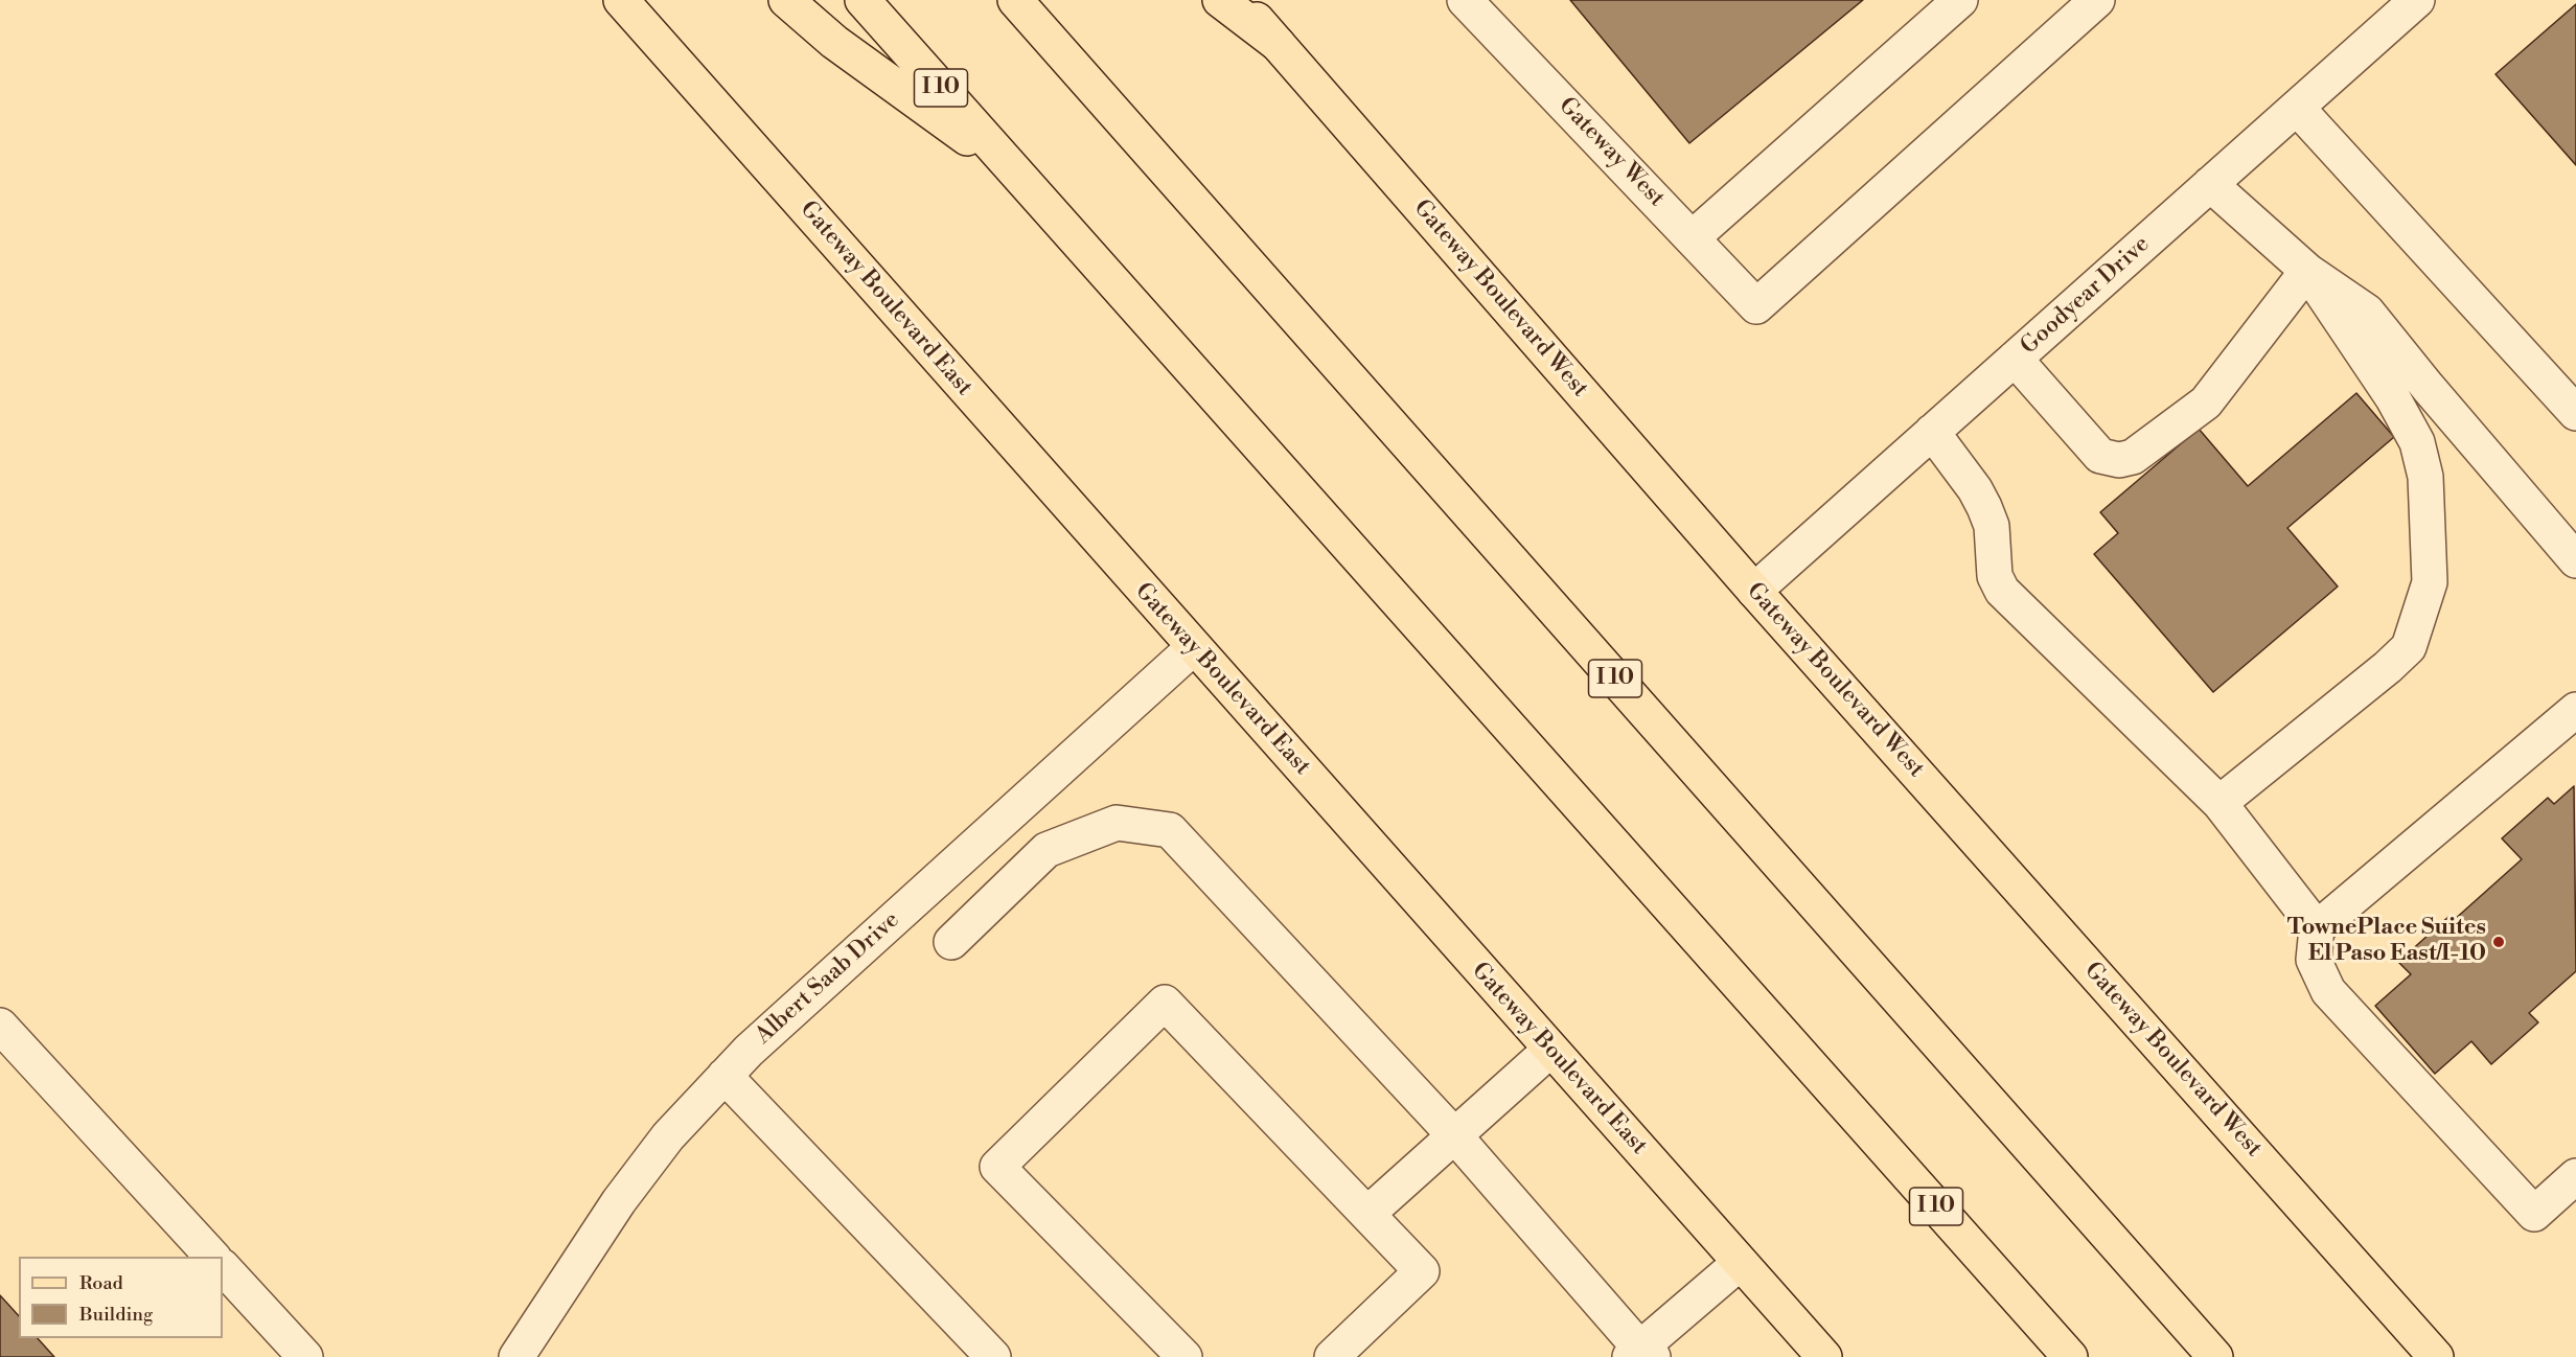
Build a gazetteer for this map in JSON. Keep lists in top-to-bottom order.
{
  "streets": {
    "main road": ["I 10", "Gateway Boulevard East", "Gateway Boulevard West"],
    "street": ["Gateway West", "Goodyear Drive", "Albert Saab Drive"]
  },
  "crossings": [
    ["Goodyear Drive", "Gateway Boulevard West"],
    ["Gateway Boulevard East", "Albert Saab Drive"]
  ],
  "places": ["TownePlace Suites El Paso East/I-10"],
  "legend": ["Road", "Building"]
}
